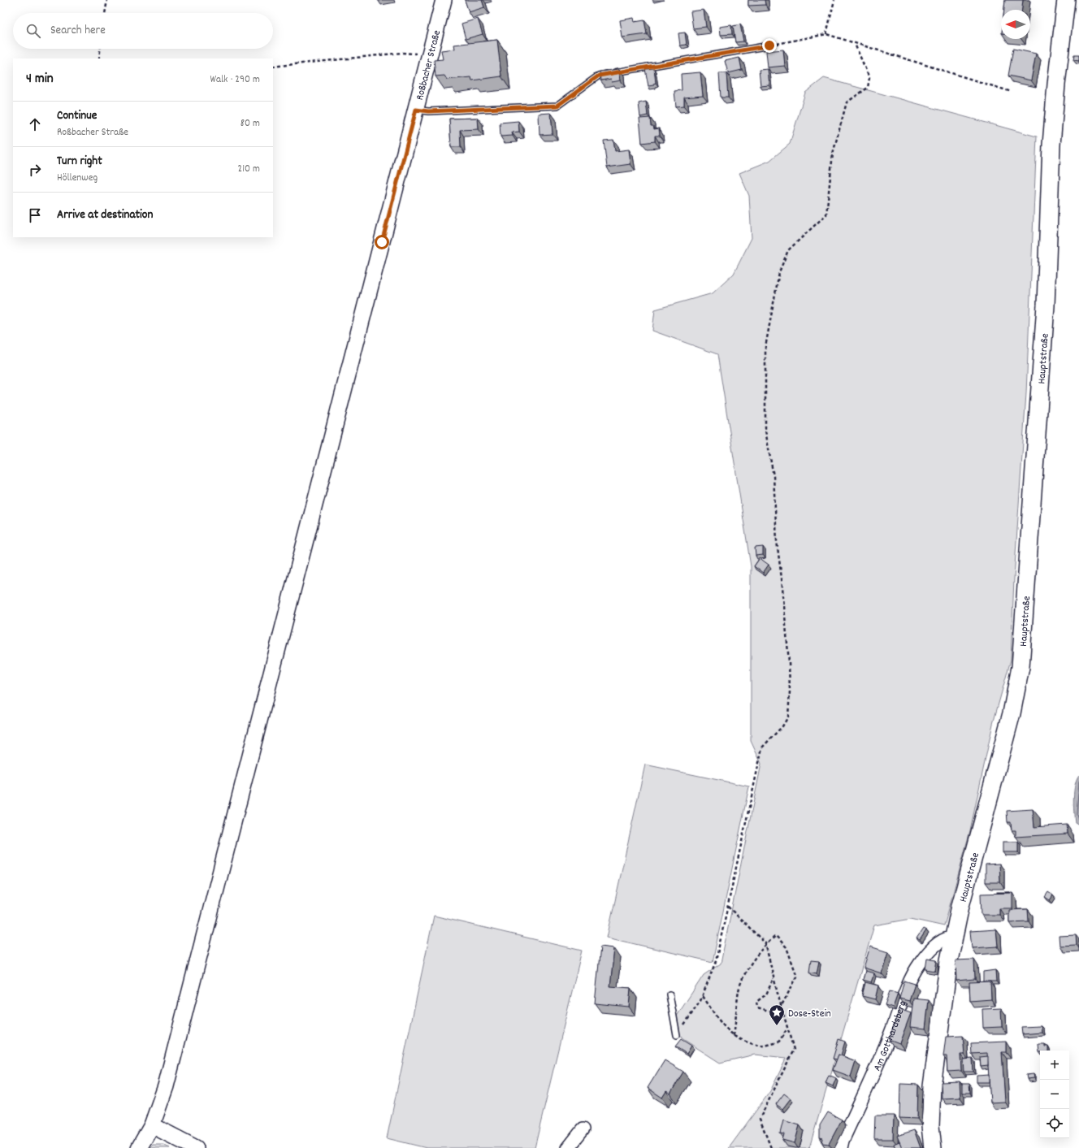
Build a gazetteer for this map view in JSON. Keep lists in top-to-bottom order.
{
  "streets": {
    "main road": ["Hauptstraße"],
    "street": ["Roßbacher Straße", "Am Gotthardsberg"]
  },
  "crossings": [
    ["Hauptstraße", "Am Gotthardsberg"]
  ],
  "places": {
    "place": ["Dose-Stein"]
  },
  "north": "left",
  "page": {
    "search": "Search here",
    "heading": ["4 min", "Walk · 290 m"],
    "list": [
      ["Continue", "Roßbacher Straße", "80 m"],
      ["Turn right", "Höllenweg", "210 m"],
      "Arrive at destination"
    ],
    "map_buttons": ["+", "−"]
  }
}
